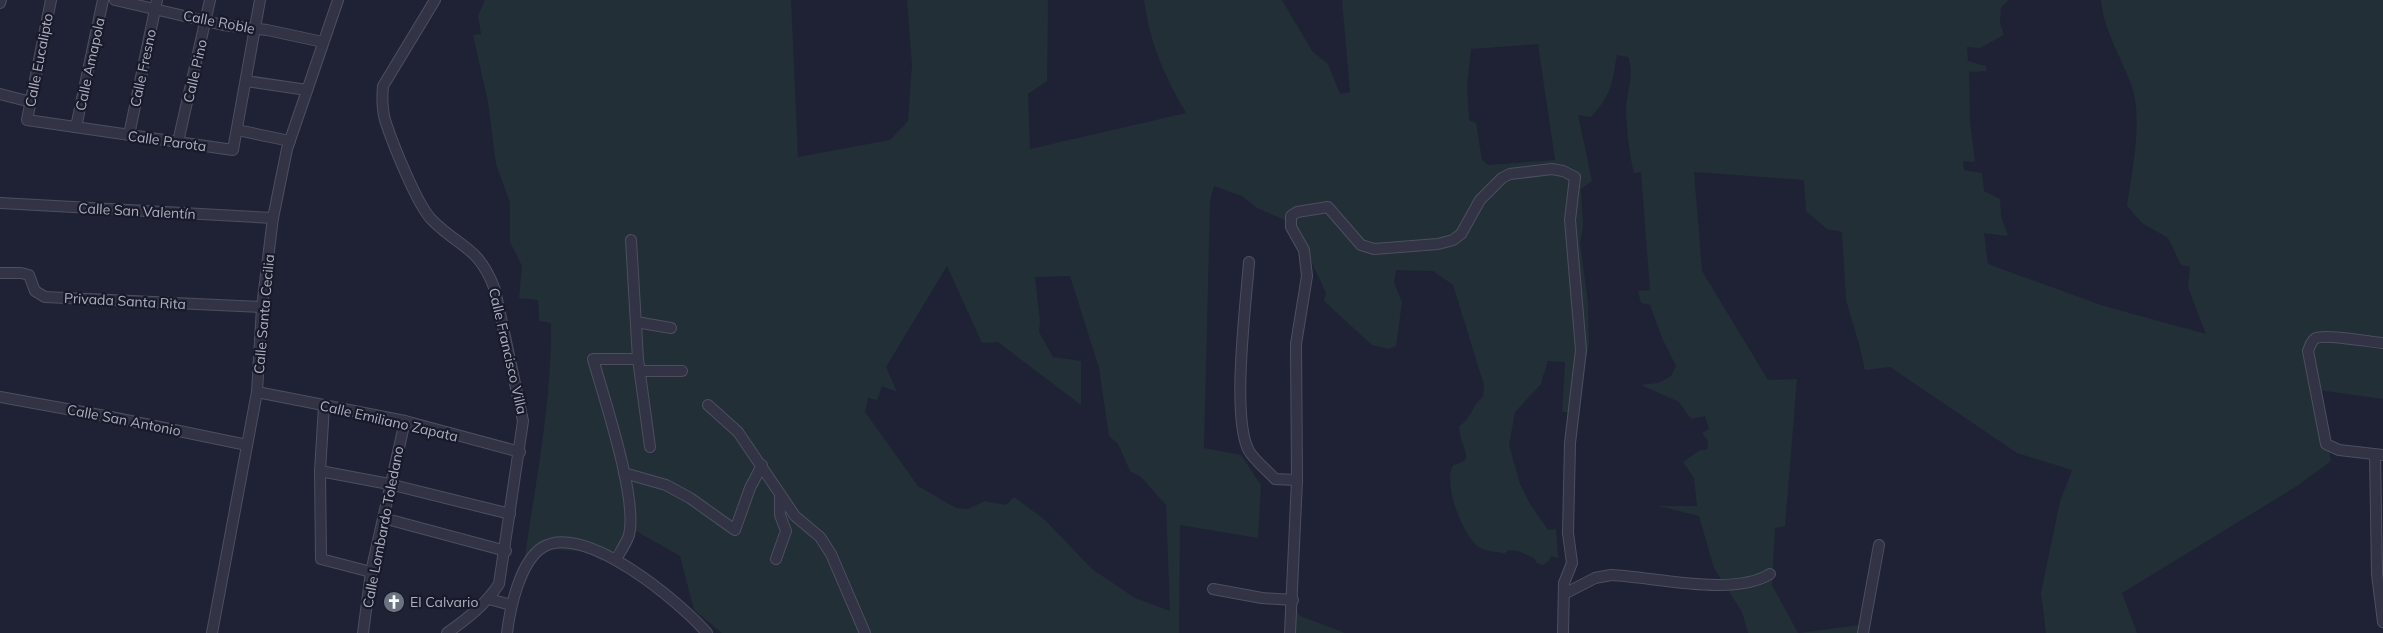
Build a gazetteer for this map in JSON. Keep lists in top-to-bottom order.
{
  "streets": {
    "street": [
      "Calle Roble",
      "Calle Eucalipto",
      "Calle Amapola",
      "Calle Fresno",
      "Calle Pino",
      "Calle Parota",
      "Calle San Valentín",
      "Privada Santa Rita",
      "Calle Santa Cecilia",
      "Calle Francisco Villa",
      "Calle San Antonio",
      "Calle Emiliano Zapata",
      "Calle Lombardo Toledano"
    ]
  },
  "crossings": [
    ["Calle Roble", "Calle Fresno"],
    ["Calle Roble", "Calle Pino"],
    ["Calle Roble", "Calle Santa Cecilia"],
    ["Calle Eucalipto", "Calle Parota"],
    ["Calle Amapola", "Calle Parota"],
    ["Calle Fresno", "Calle Parota"],
    ["Calle Pino", "Calle Parota"],
    ["Calle San Valentín", "Calle Santa Cecilia"],
    ["Privada Santa Rita", "Calle Santa Cecilia"],
    ["Calle Santa Cecilia", "Calle San Antonio"],
    ["Calle Santa Cecilia", "Calle Emiliano Zapata"],
    ["Calle Francisco Villa", "Calle Emiliano Zapata"],
    ["Calle Emiliano Zapata", "Calle Lombardo Toledano"]
  ],
  "places": {
    "church": ["El Calvario"]
  }
}
